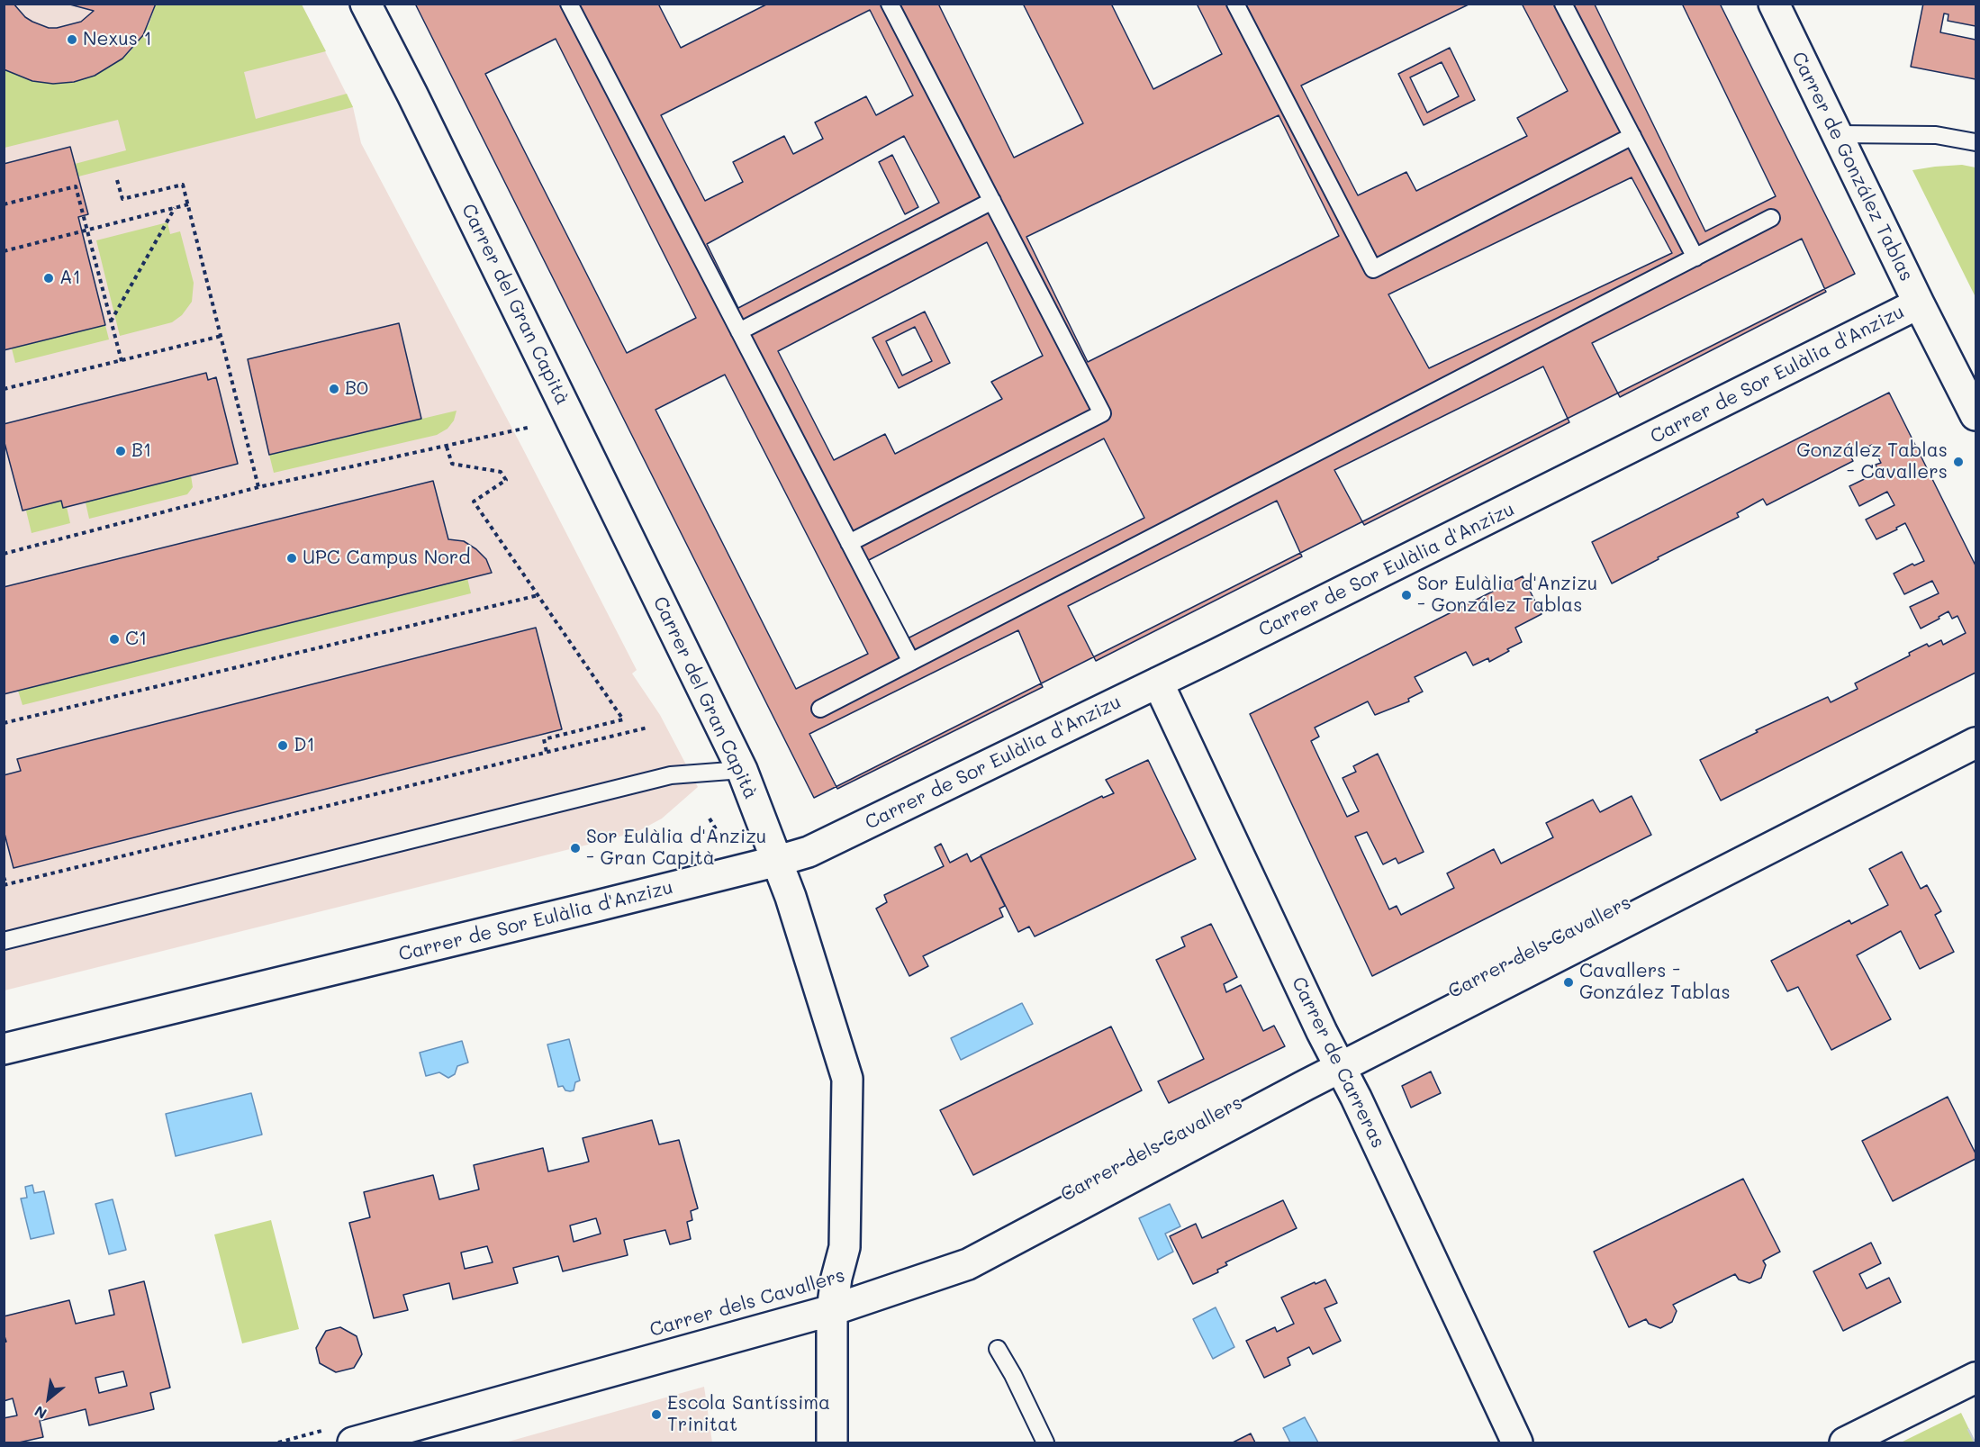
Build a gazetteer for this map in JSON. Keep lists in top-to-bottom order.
{
  "streets": {
    "street": [
      "Carrer de González Tablas",
      "Carrer del Gran Capità",
      "Carrer de Sor Eulàlia d'Anzizu",
      "Carrer dels Cavallers",
      "Carrer de Carreras"
    ]
  },
  "crossings": [
    ["Carrer de González Tablas", "Carrer de Sor Eulàlia d'Anzizu"],
    ["Carrer del Gran Capità", "Carrer de Sor Eulàlia d'Anzizu"],
    ["Carrer del Gran Capità", "Carrer dels Cavallers"],
    ["Carrer de Sor Eulàlia d'Anzizu", "Carrer de Carreras"],
    ["Carrer dels Cavallers", "Carrer de Carreras"]
  ],
  "places": [
    "Nexus 1",
    "A1",
    "B0",
    "B1",
    "González Tablas - Cavallers",
    "UPC Campus Nord",
    "Sor Eulàlia d'Anzizu - González Tablas",
    "C1",
    "D1",
    "Sor Eulàlia d'Anzizu - Gran Capità",
    "Cavallers - González Tablas",
    "Escola Santíssima Trinitat"
  ],
  "north": "bottom left"
}
